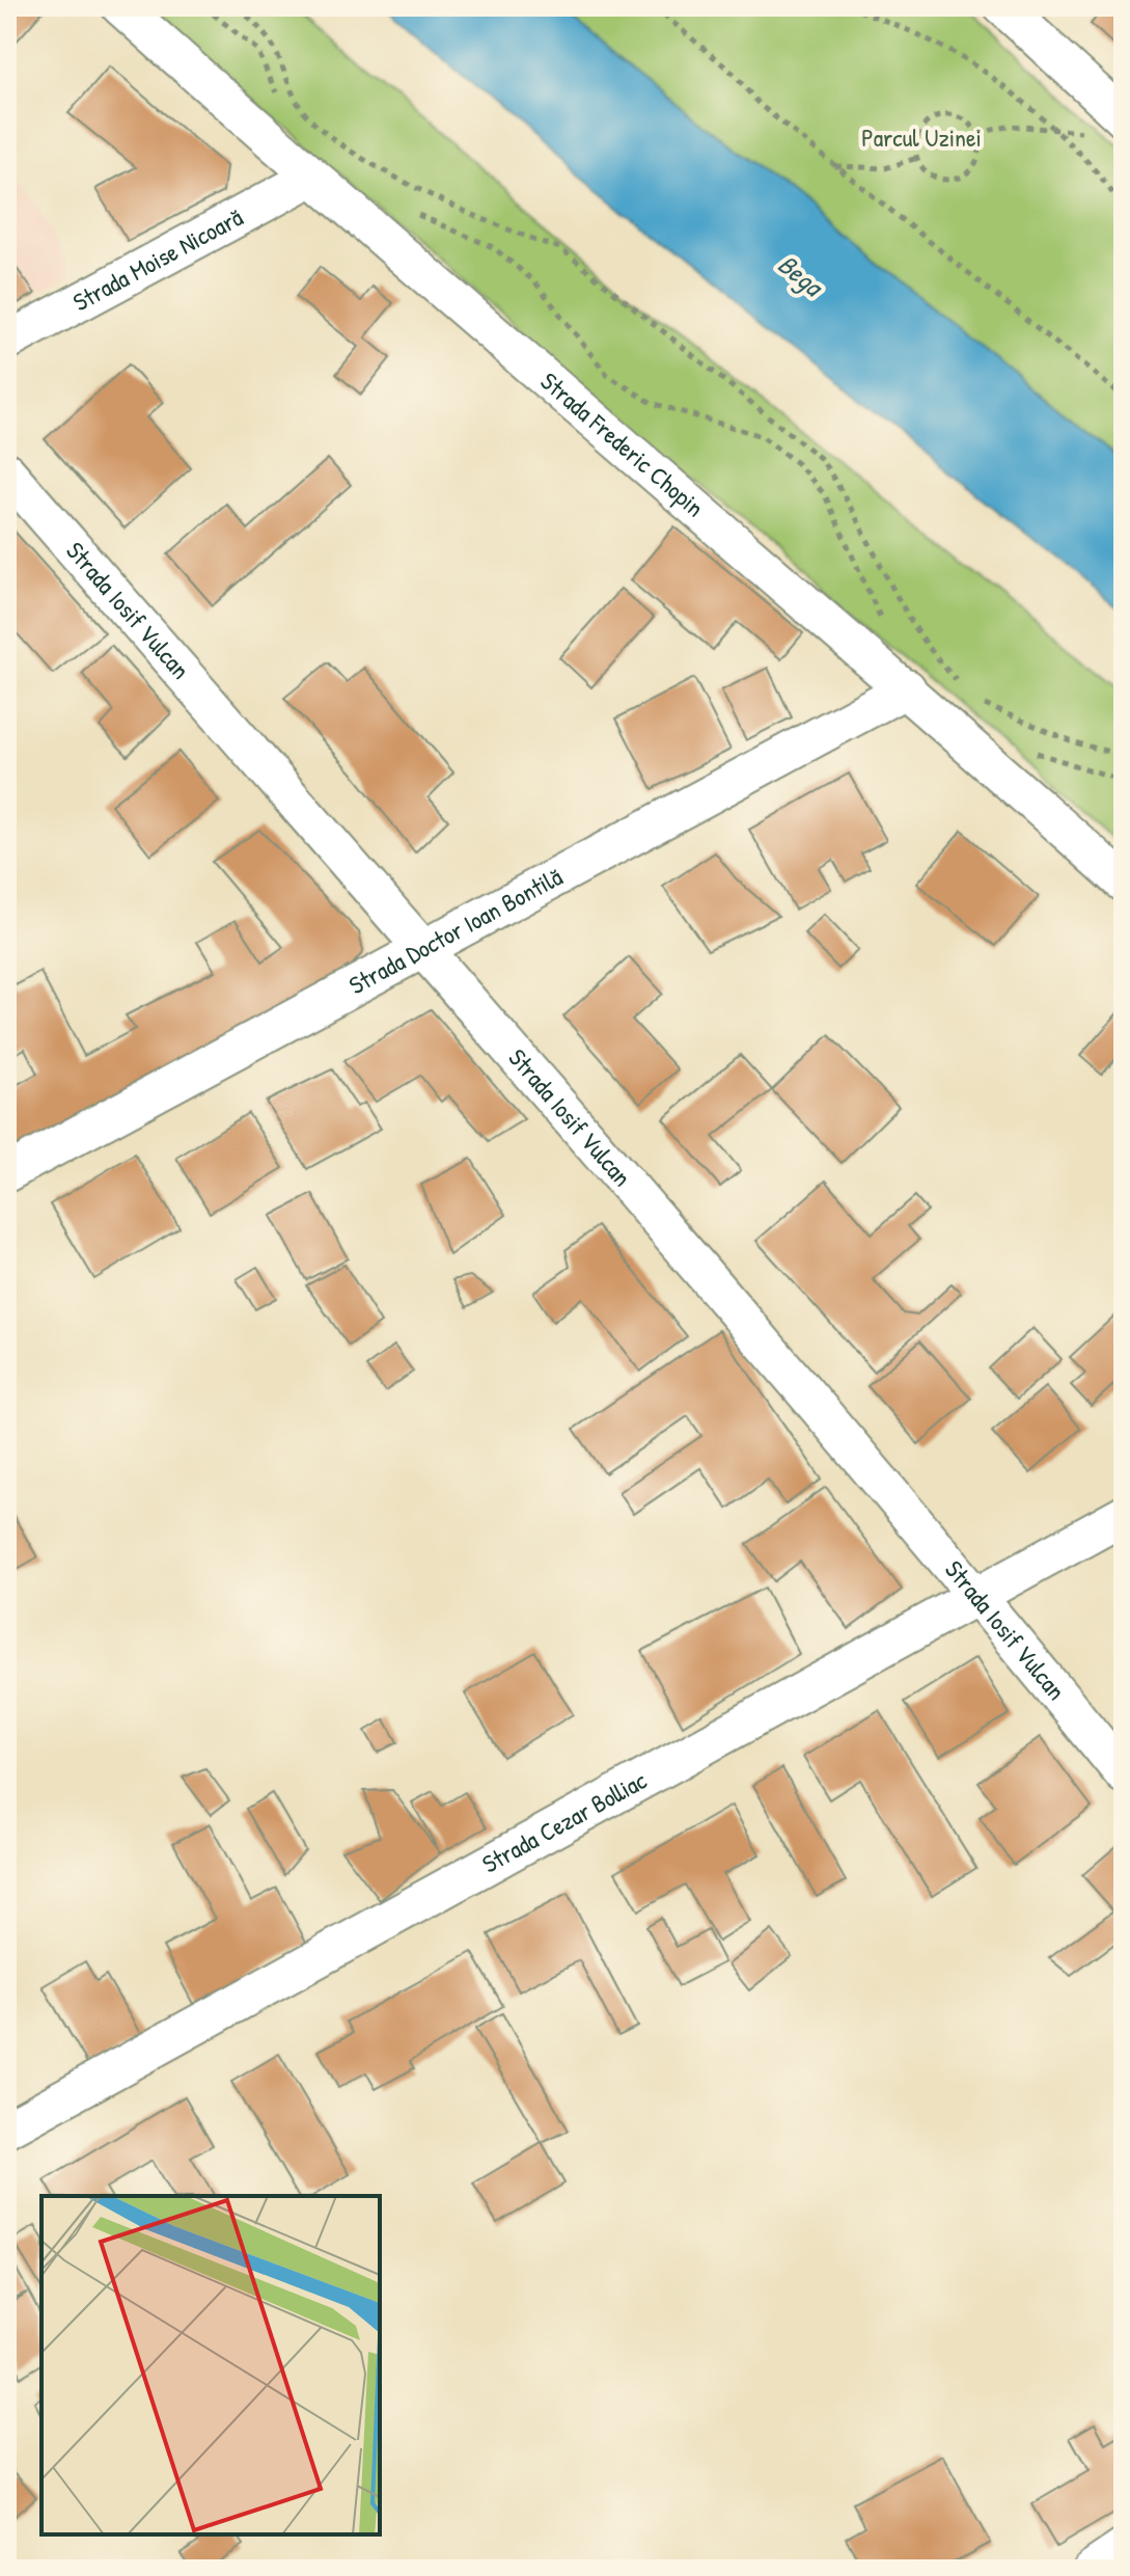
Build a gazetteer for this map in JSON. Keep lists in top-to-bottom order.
{
  "streets": {
    "street": [
      "Strada Moise Nicoară",
      "Strada Frederic Chopin",
      "Strada Iosif Vulcan",
      "Strada Doctor Ioan Bontilă",
      "Strada Cezar Bolliac"
    ]
  },
  "crossings": [
    ["Strada Moise Nicoară", "Strada Frederic Chopin"],
    ["Strada Frederic Chopin", "Strada Doctor Ioan Bontilă"],
    ["Strada Iosif Vulcan", "Strada Doctor Ioan Bontilă"],
    ["Strada Iosif Vulcan", "Strada Cezar Bolliac"]
  ],
  "water": ["Bega"],
  "parks": ["Parcul Uzinei"]
}
